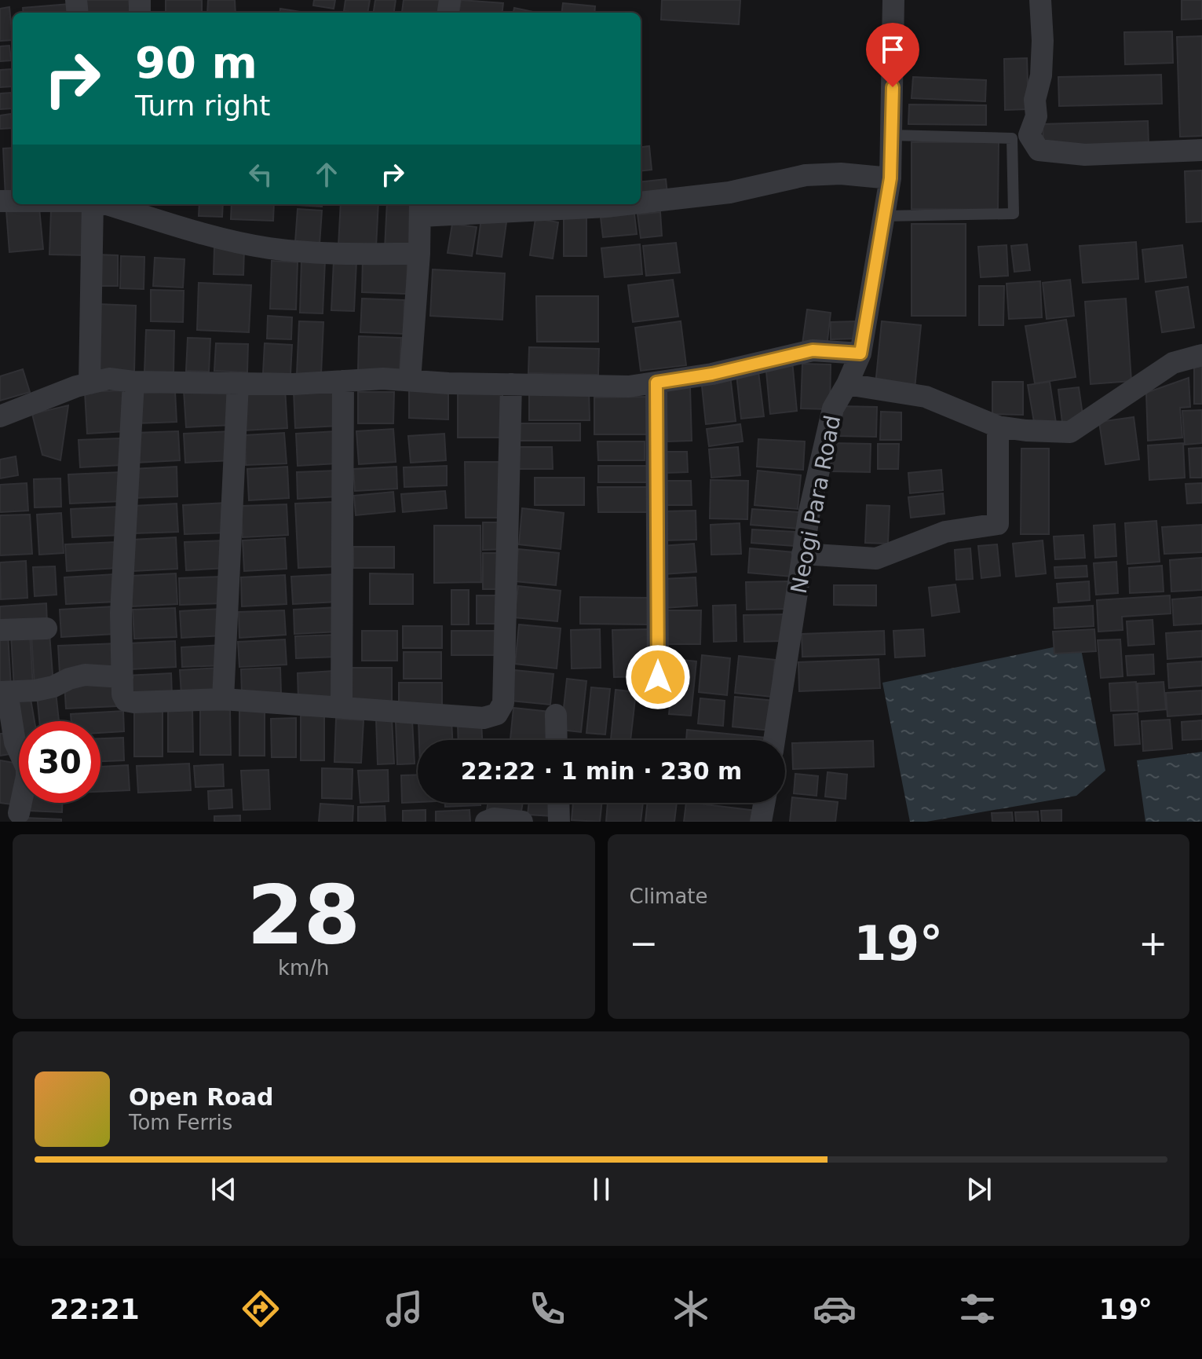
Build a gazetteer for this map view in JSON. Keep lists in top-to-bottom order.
{
  "streets": {
    "street": ["Neogi Para Road"]
  },
  "page": {
    "turn": ["90 m", "Turn right"],
    "limit": "30",
    "trip": "22:22 · 1 min · 230 m",
    "tile": [
      ["28", "km/h"],
      "Climate"
    ],
    "heat": ["−", "19°", "+"],
    "song": ["Open Road", "Tom Ferris"],
    "tabs": ["22:21", "19°"]
  }
}
